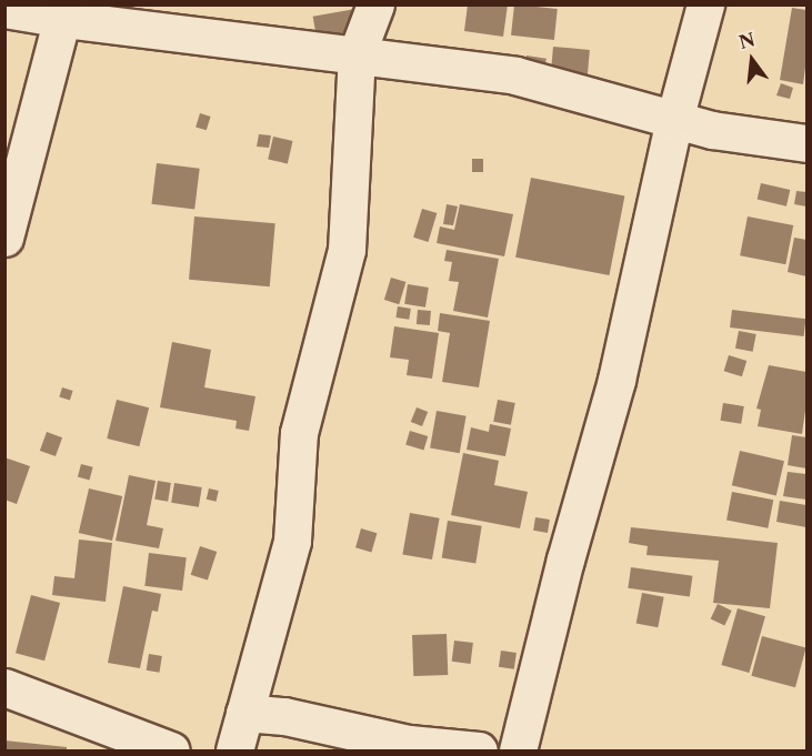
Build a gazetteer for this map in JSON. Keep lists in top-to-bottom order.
{
  "north": "top"
}
